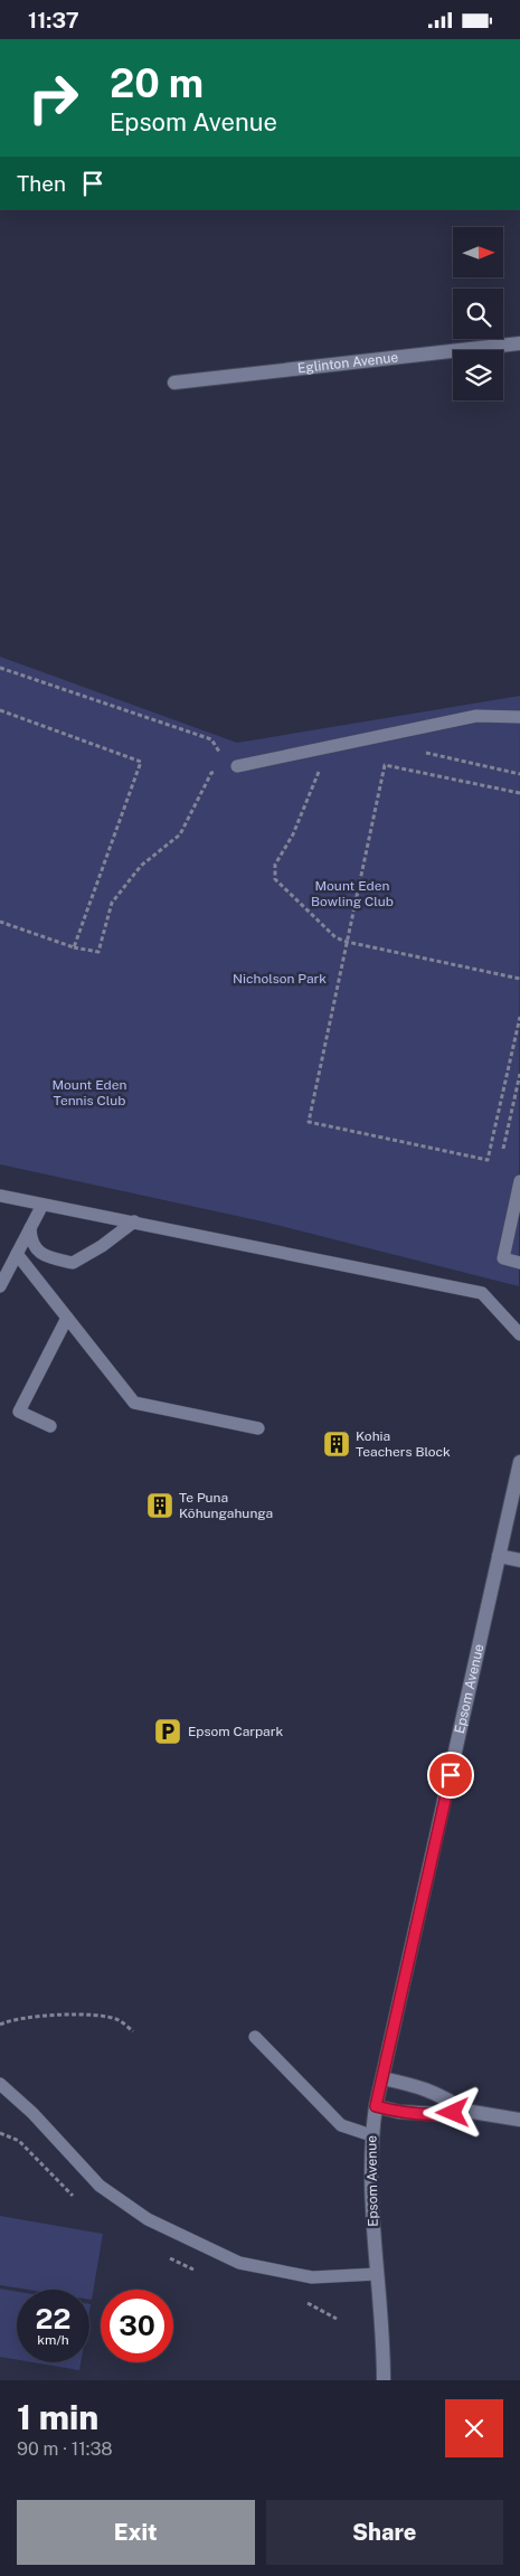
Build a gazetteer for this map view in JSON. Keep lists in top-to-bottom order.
{
  "streets": {
    "street": ["Eglinton Avenue", "Epsom Avenue"]
  },
  "parks": ["Mount Eden Bowling Club", "Nicholson Park", "Mount Eden Tennis Club"],
  "places": {
    "building": ["Kohia Teachers Block", "Te Puna Kōhungahunga"],
    "parking": ["Epsom Carpark"]
  },
  "north": "right",
  "page": {
    "status": "11:37",
    "turn": ["20 m", "Epsom Avenue"],
    "then": "Then",
    "speed": "22 km/h",
    "limit": "30",
    "heading": ["1 min", "90 m · 11:38"],
    "buttons": ["Exit", "Share"]
  }
}
